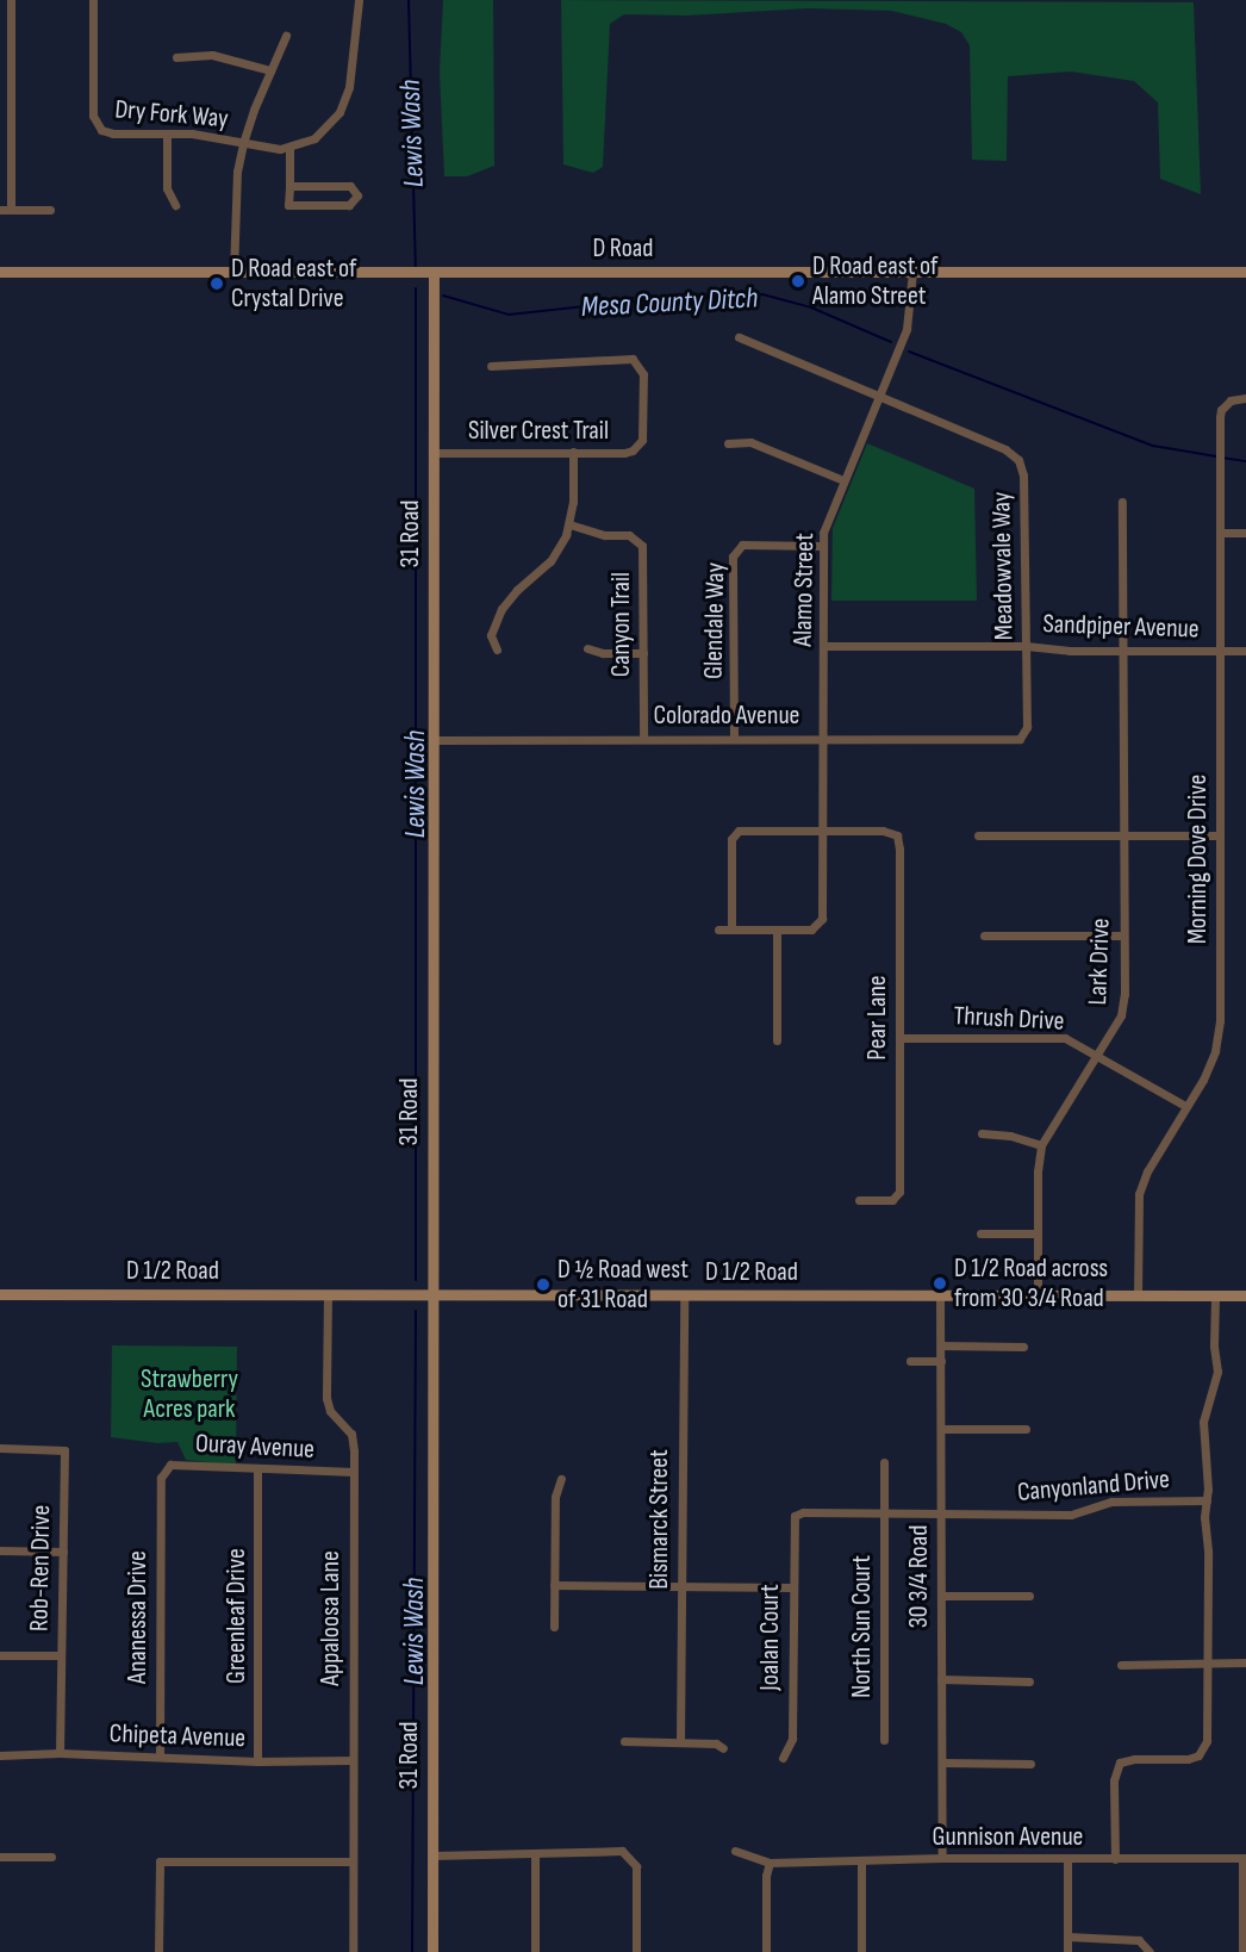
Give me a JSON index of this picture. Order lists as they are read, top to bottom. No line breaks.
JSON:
{"streets":{"street":["Dry Fork Way","D Road","Silver Crest Trail","31 Road","Meadowvale Way","Alamo Street","Glendale Way","Canyon Trail","Sandpiper Avenue","Colorado Avenue","Morning Dove Drive","Lark Drive","Pear Lane","Thrush Drive","D 1/2 Road","Ouray Avenue","Canyonland Drive","Bismarck Street","Rob-Ren Drive","30 3/4 Road","Greenleaf Drive","Ananessa Drive","Appaloosa Lane","North Sun Court","Joalan Court","Chipeta Avenue","Gunnison Avenue"]},"crossings":[["D Road","31 Road"],["D Road","Alamo Street"],["Silver Crest Trail","31 Road"],["31 Road","Colorado Avenue"],["31 Road","D 1/2 Road"],["Meadowvale Way","Alamo Street"],["Meadowvale Way","Sandpiper Avenue"],["Meadowvale Way","Colorado Avenue"],["Alamo Street","Glendale Way"],["Alamo Street","Sandpiper Avenue"],["Alamo Street","Colorado Avenue"],["Alamo Street","Pear Lane"],["Glendale Way","Colorado Avenue"],["Canyon Trail","Colorado Avenue"],["Sandpiper Avenue","Morning Dove Drive"],["Sandpiper Avenue","Lark Drive"],["Morning Dove Drive","Thrush Drive"],["Morning Dove Drive","D 1/2 Road"],["Lark Drive","Thrush Drive"],["Lark Drive","D 1/2 Road"],["Pear Lane","Thrush Drive"],["D 1/2 Road","Bismarck Street"],["D 1/2 Road","30 3/4 Road"],["D 1/2 Road","Appaloosa Lane"],["Ouray Avenue","Greenleaf Drive"],["Ouray Avenue","Ananessa Drive"],["Ouray Avenue","Appaloosa Lane"],["Canyonland Drive","30 3/4 Road"],["Canyonland Drive","North Sun Court"],["Canyonland Drive","Joalan Court"],["Rob-Ren Drive","Chipeta Avenue"],["30 3/4 Road","Gunnison Avenue"],["Greenleaf Drive","Chipeta Avenue"],["Ananessa Drive","Chipeta Avenue"],["Appaloosa Lane","Chipeta Avenue"]],"water":["Lewis Wash","Mesa County Ditch"],"parks":["Strawberry Acres park"],"places":["D Road east of Alamo Street","D Road east of Crystal Drive","D 1/2 Road across from 30 3/4 Road","D ½ Road west of 31 Road"]}
